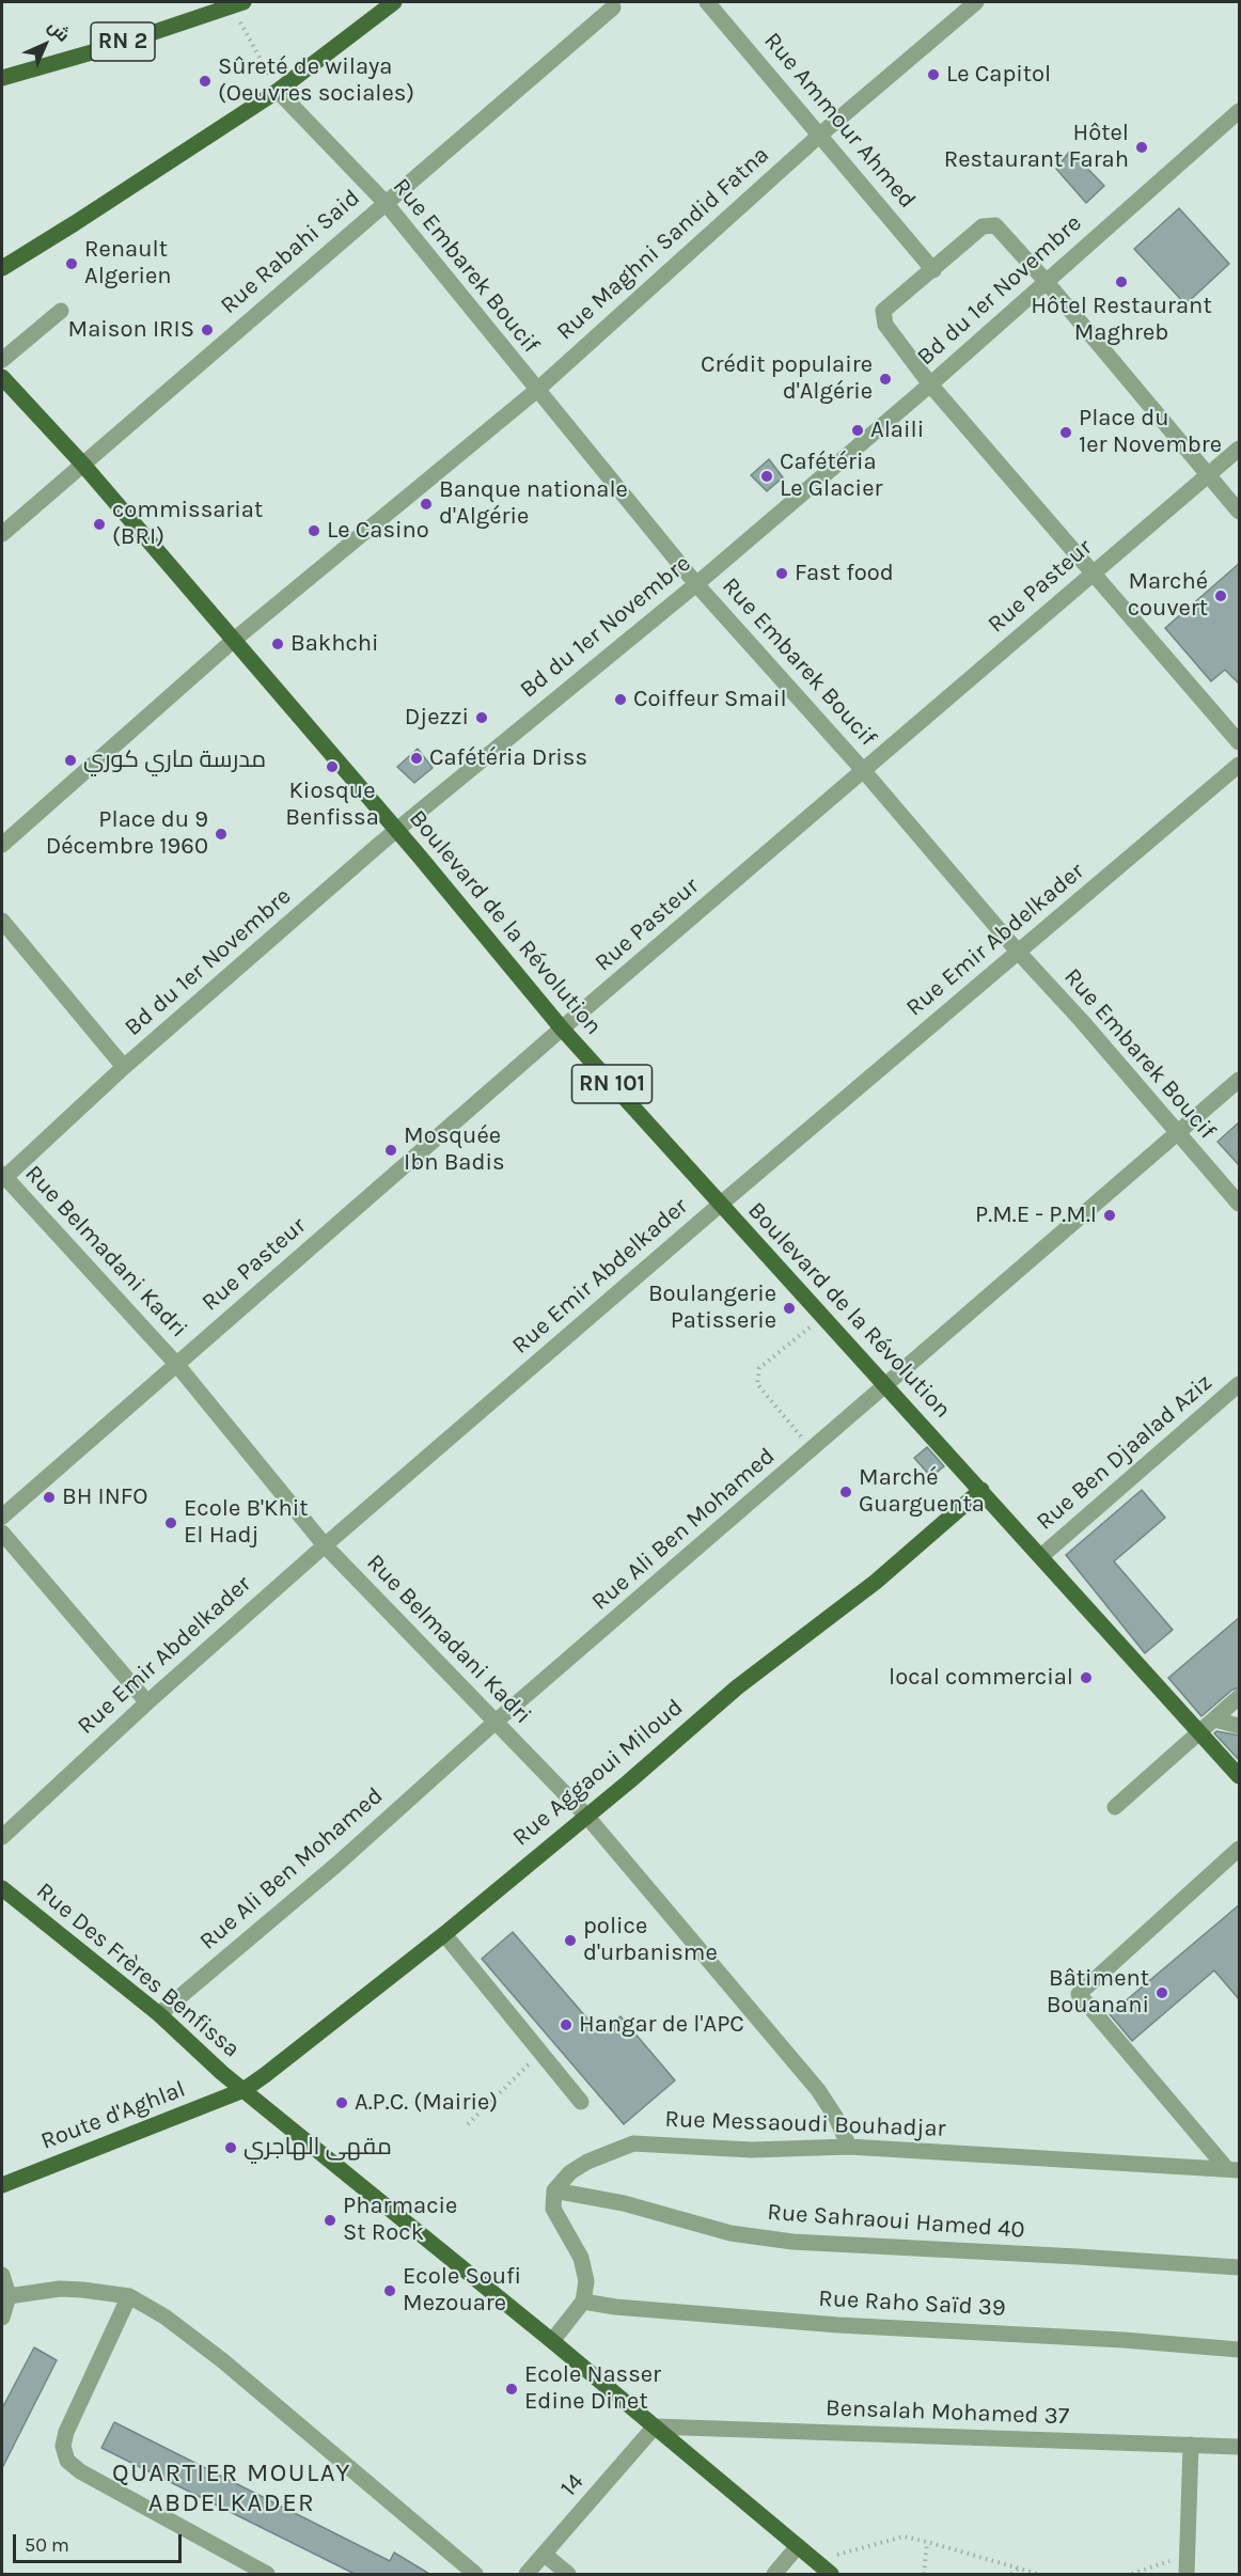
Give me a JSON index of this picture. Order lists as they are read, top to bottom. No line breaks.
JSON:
{"streets":{"main road":["RN 2","Boulevard de la Révolution","RN 101","Rue Aggaoui Miloud","Rue Des Frères Benfissa","Route d'Aghlal"],"street":["Rue Ammour Ahmed","Rue Maghni Sandid Fatna","Rue Rabahi Said","Rue Embarek Boucif","Bd du 1er Novembre","Rue Pasteur","Rue Emir Abdelkader","Rue Belmadani Kadri","Rue Ben Djaalad Aziz","Rue Ali Ben Mohamed","Rue Messaoudi Bouhadjar","Rue Sahraoui Hamed 40","Rue Raho Saïd 39","Bensalah Mohamed 37","14"]},"crossings":[["Rue Ammour Ahmed","Rue Maghni Sandid Fatna"],["Rue Maghni Sandid Fatna","Rue Embarek Boucif"],["Rue Maghni Sandid Fatna","Boulevard de la Révolution"],["Rue Rabahi Said","Rue Embarek Boucif"],["Rue Rabahi Said","Boulevard de la Révolution"],["Rue Embarek Boucif","Bd du 1er Novembre"],["Rue Embarek Boucif","Rue Pasteur"],["Rue Embarek Boucif","Rue Emir Abdelkader"],["Rue Embarek Boucif","Rue Ali Ben Mohamed"],["Bd du 1er Novembre","Boulevard de la Révolution"],["Bd du 1er Novembre","Rue Belmadani Kadri"],["Rue Pasteur","Boulevard de la Révolution"],["Rue Pasteur","Rue Belmadani Kadri"],["Boulevard de la Révolution","Rue Emir Abdelkader"],["Boulevard de la Révolution","Rue Ben Djaalad Aziz"],["Boulevard de la Révolution","Rue Ali Ben Mohamed"],["Boulevard de la Révolution","Rue Aggaoui Miloud"],["Rue Emir Abdelkader","Rue Belmadani Kadri"],["Rue Belmadani Kadri","Rue Ali Ben Mohamed"],["Rue Belmadani Kadri","Rue Aggaoui Miloud"],["Rue Belmadani Kadri","Rue Messaoudi Bouhadjar"],["Rue Ali Ben Mohamed","Rue Des Frères Benfissa"],["Rue Aggaoui Miloud","Rue Des Frères Benfissa"],["Rue Aggaoui Miloud","Route d'Aghlal"],["Rue Des Frères Benfissa","Route d'Aghlal"],["Rue Des Frères Benfissa","Bensalah Mohamed 37"],["Rue Des Frères Benfissa","14"],["Rue Messaoudi Bouhadjar","Rue Sahraoui Hamed 40"],["Bensalah Mohamed 37","14"]],"districts":["QUARTIER MOULAY ABDELKADER"],"places":["Le Capitol","Sûreté de wilaya (Oeuvres sociales)","Hôtel Restaurant Farah","Renault Algerien","Hôtel Restaurant Maghreb","Maison IRIS","Crédit populaire d'Algérie","Alaili","Place du 1er Novembre","Cafétéria Le Glacier","Banque nationale d'Algérie","commissariat (BRI)","Le Casino","Fast food","Marché couvert","Bakhchi","Coiffeur Smail","Djezzi","Cafétéria Driss","مدرسة ماري كوري","Kiosque Benfissa","Place du 9 Décembre 1960","Mosquée Ibn Badis","P.M.E - P.M.I","Boulangerie Patisserie","Marché Guarguenta","BH INFO","Ecole B'Khit El Hadj","local commercial","police d'urbanisme","Bâtiment Bouanani","Hangar de l'APC","A.P.C. (Mairie)","مقهى الهاجري","Pharmacie St Rock","Ecole Soufi Mezouare","Ecole Nasser Edine Dinet"],"scale_bar":"50 m","north":"top right"}
